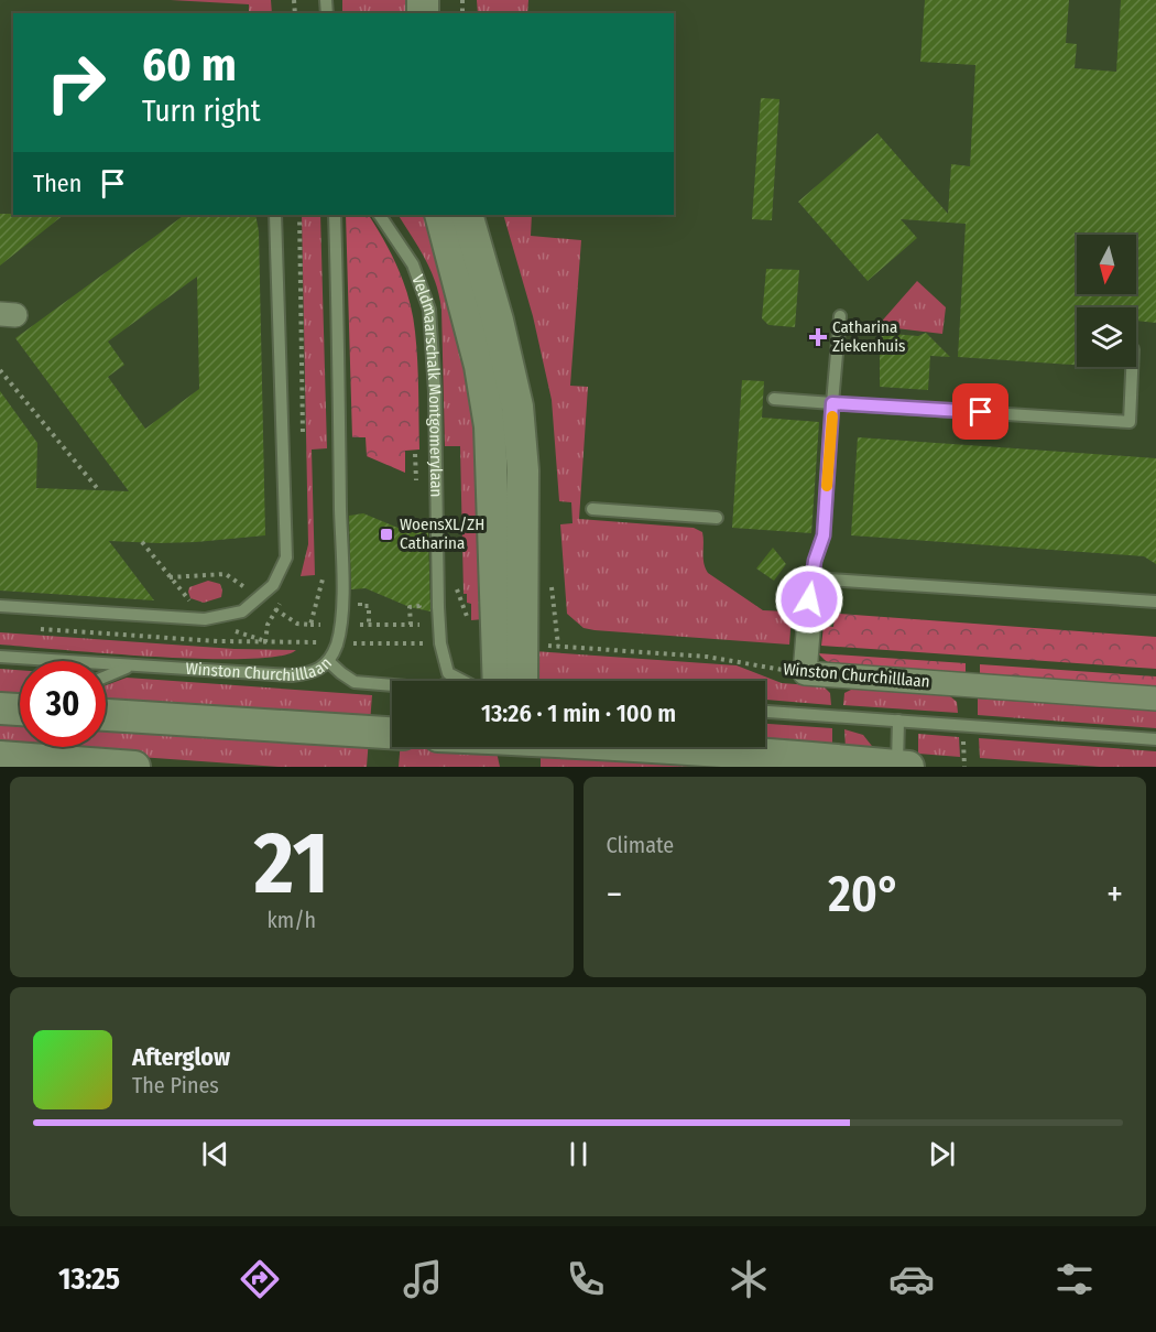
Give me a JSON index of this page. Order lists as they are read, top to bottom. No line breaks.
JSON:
{"streets":{"street":["Winston Churchilllaan"],"lane":["Veldmaarschalk Montgomerylaan"]},"places":{"health":["Catharina Ziekenhuis"],"transit":["WoensXL/ZH Catharina"]},"north":"bottom","page":{"turn":["60 m","Turn right"],"then":"Then","limit":"30","trip":"13:26 · 1 min · 100 m","tile":[["21","km/h"],"Climate"],"heat":["−","20°","+"],"song":["Afterglow","The Pines"],"tabs":"13:25"}}
